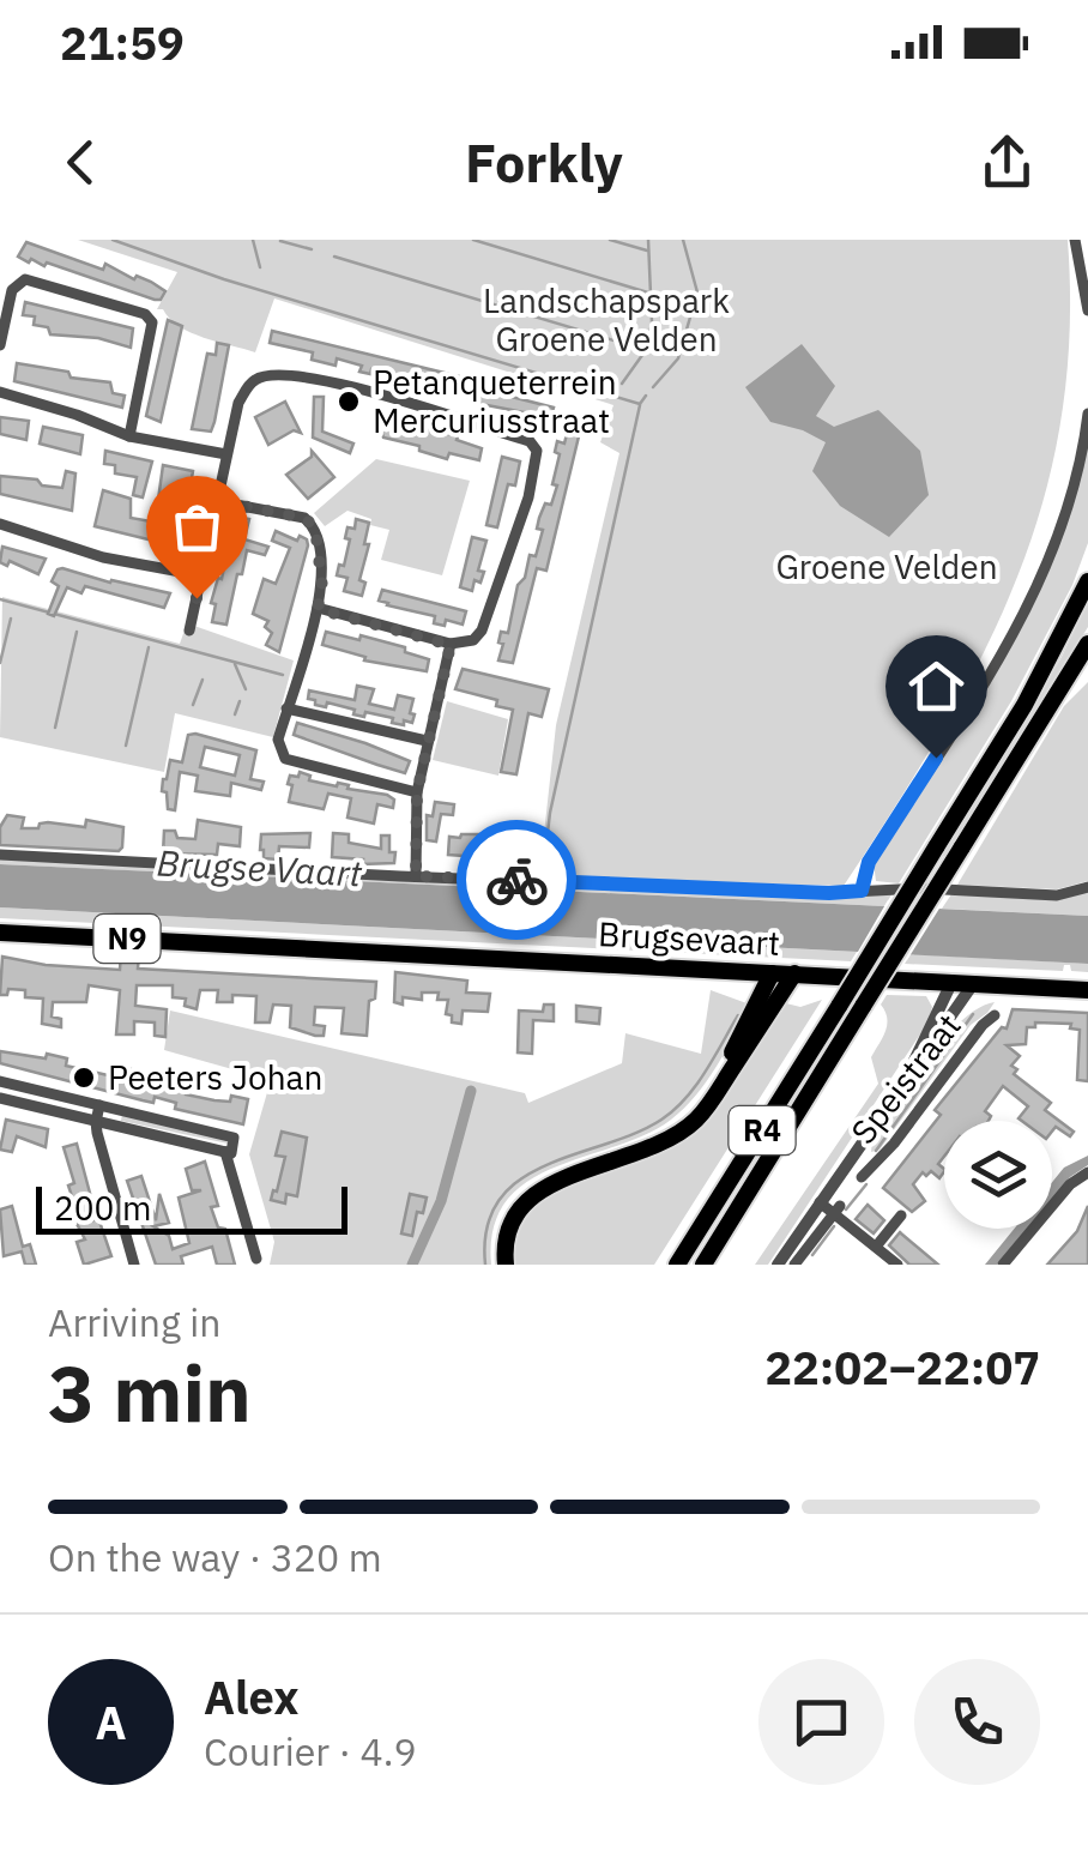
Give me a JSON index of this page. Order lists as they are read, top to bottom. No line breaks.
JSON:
{"streets":{"main road":["N9","Brugsevaart","R4"],"street":["Speistraat"]},"crossings":[["Brugsevaart","Speistraat"]],"water":["Brugse Vaart"],"parks":["Landschapspark Groene Velden","Groene Velden"],"places":["Petanqueterrein Mercuriusstraat","Peeters Johan"],"scale_bar":"200 m","page":{"status":"21:59","header":"Forkly","scale":"200 m","heading":["3 min","Arriving in","22:02–22:07"],"panel":["Alex","Courier · 4.9"],"bar":"On the way · 320 m","round":"A"}}
